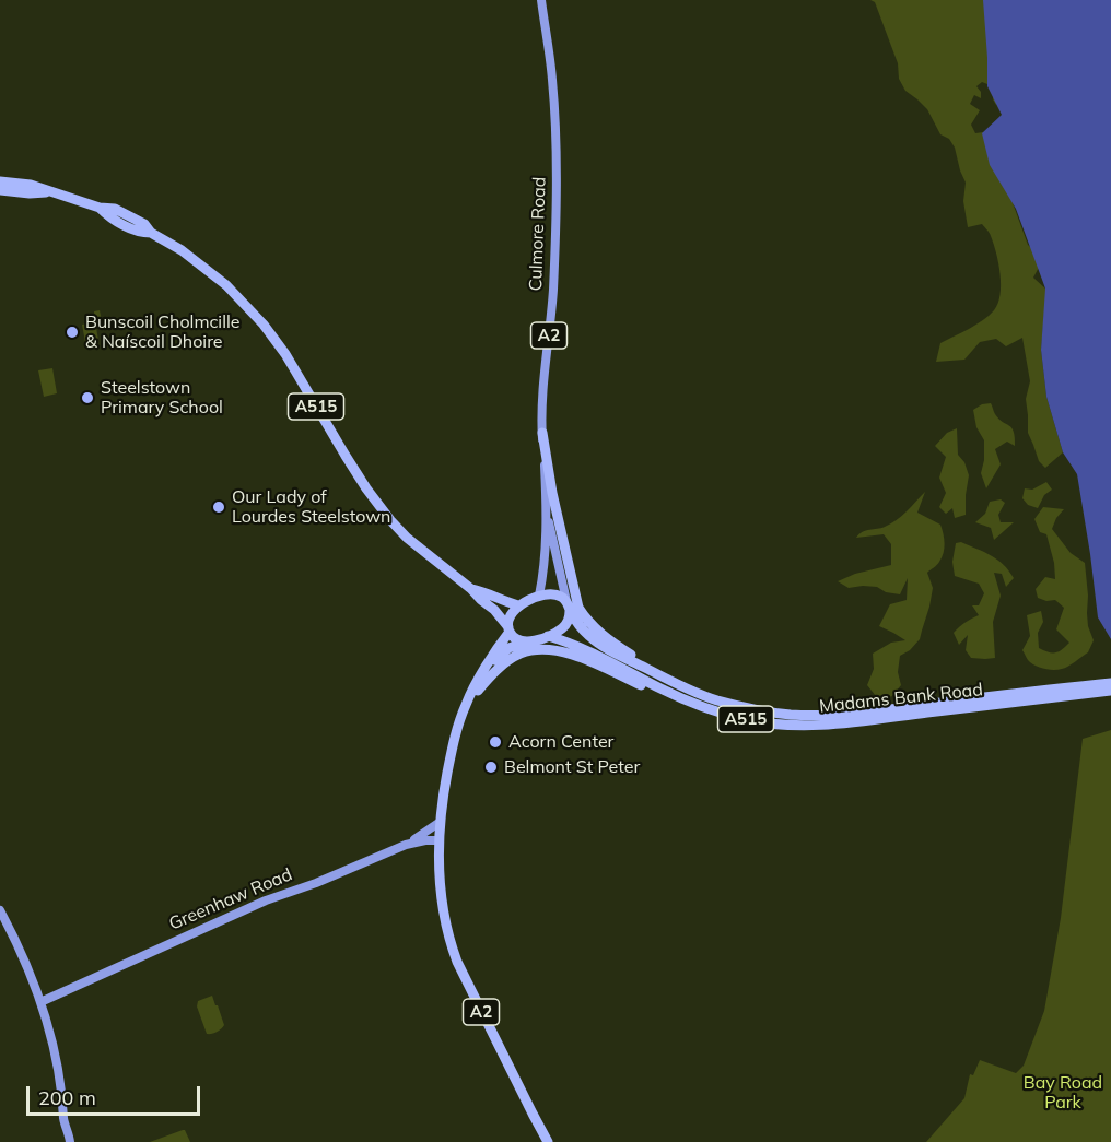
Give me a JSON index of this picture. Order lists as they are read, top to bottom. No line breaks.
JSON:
{"streets":{"highway":["A2","A515","Madams Bank Road"],"main road":["Culmore Road","Greenhaw Road"]},"crossings":[["Culmore Road","A2"],["Culmore Road","A515"],["Culmore Road","Madams Bank Road"],["A2","A515"],["A2","Madams Bank Road"],["A2","Greenhaw Road"],["A515","Madams Bank Road"]],"parks":["Bay Road Park"],"places":["Bunscoil Cholmcille & Naíscoil Dhoire","Steelstown Primary School","Our Lady of Lourdes Steelstown","Acorn Center","Belmont St Peter"],"scale_bar":"200 m"}
